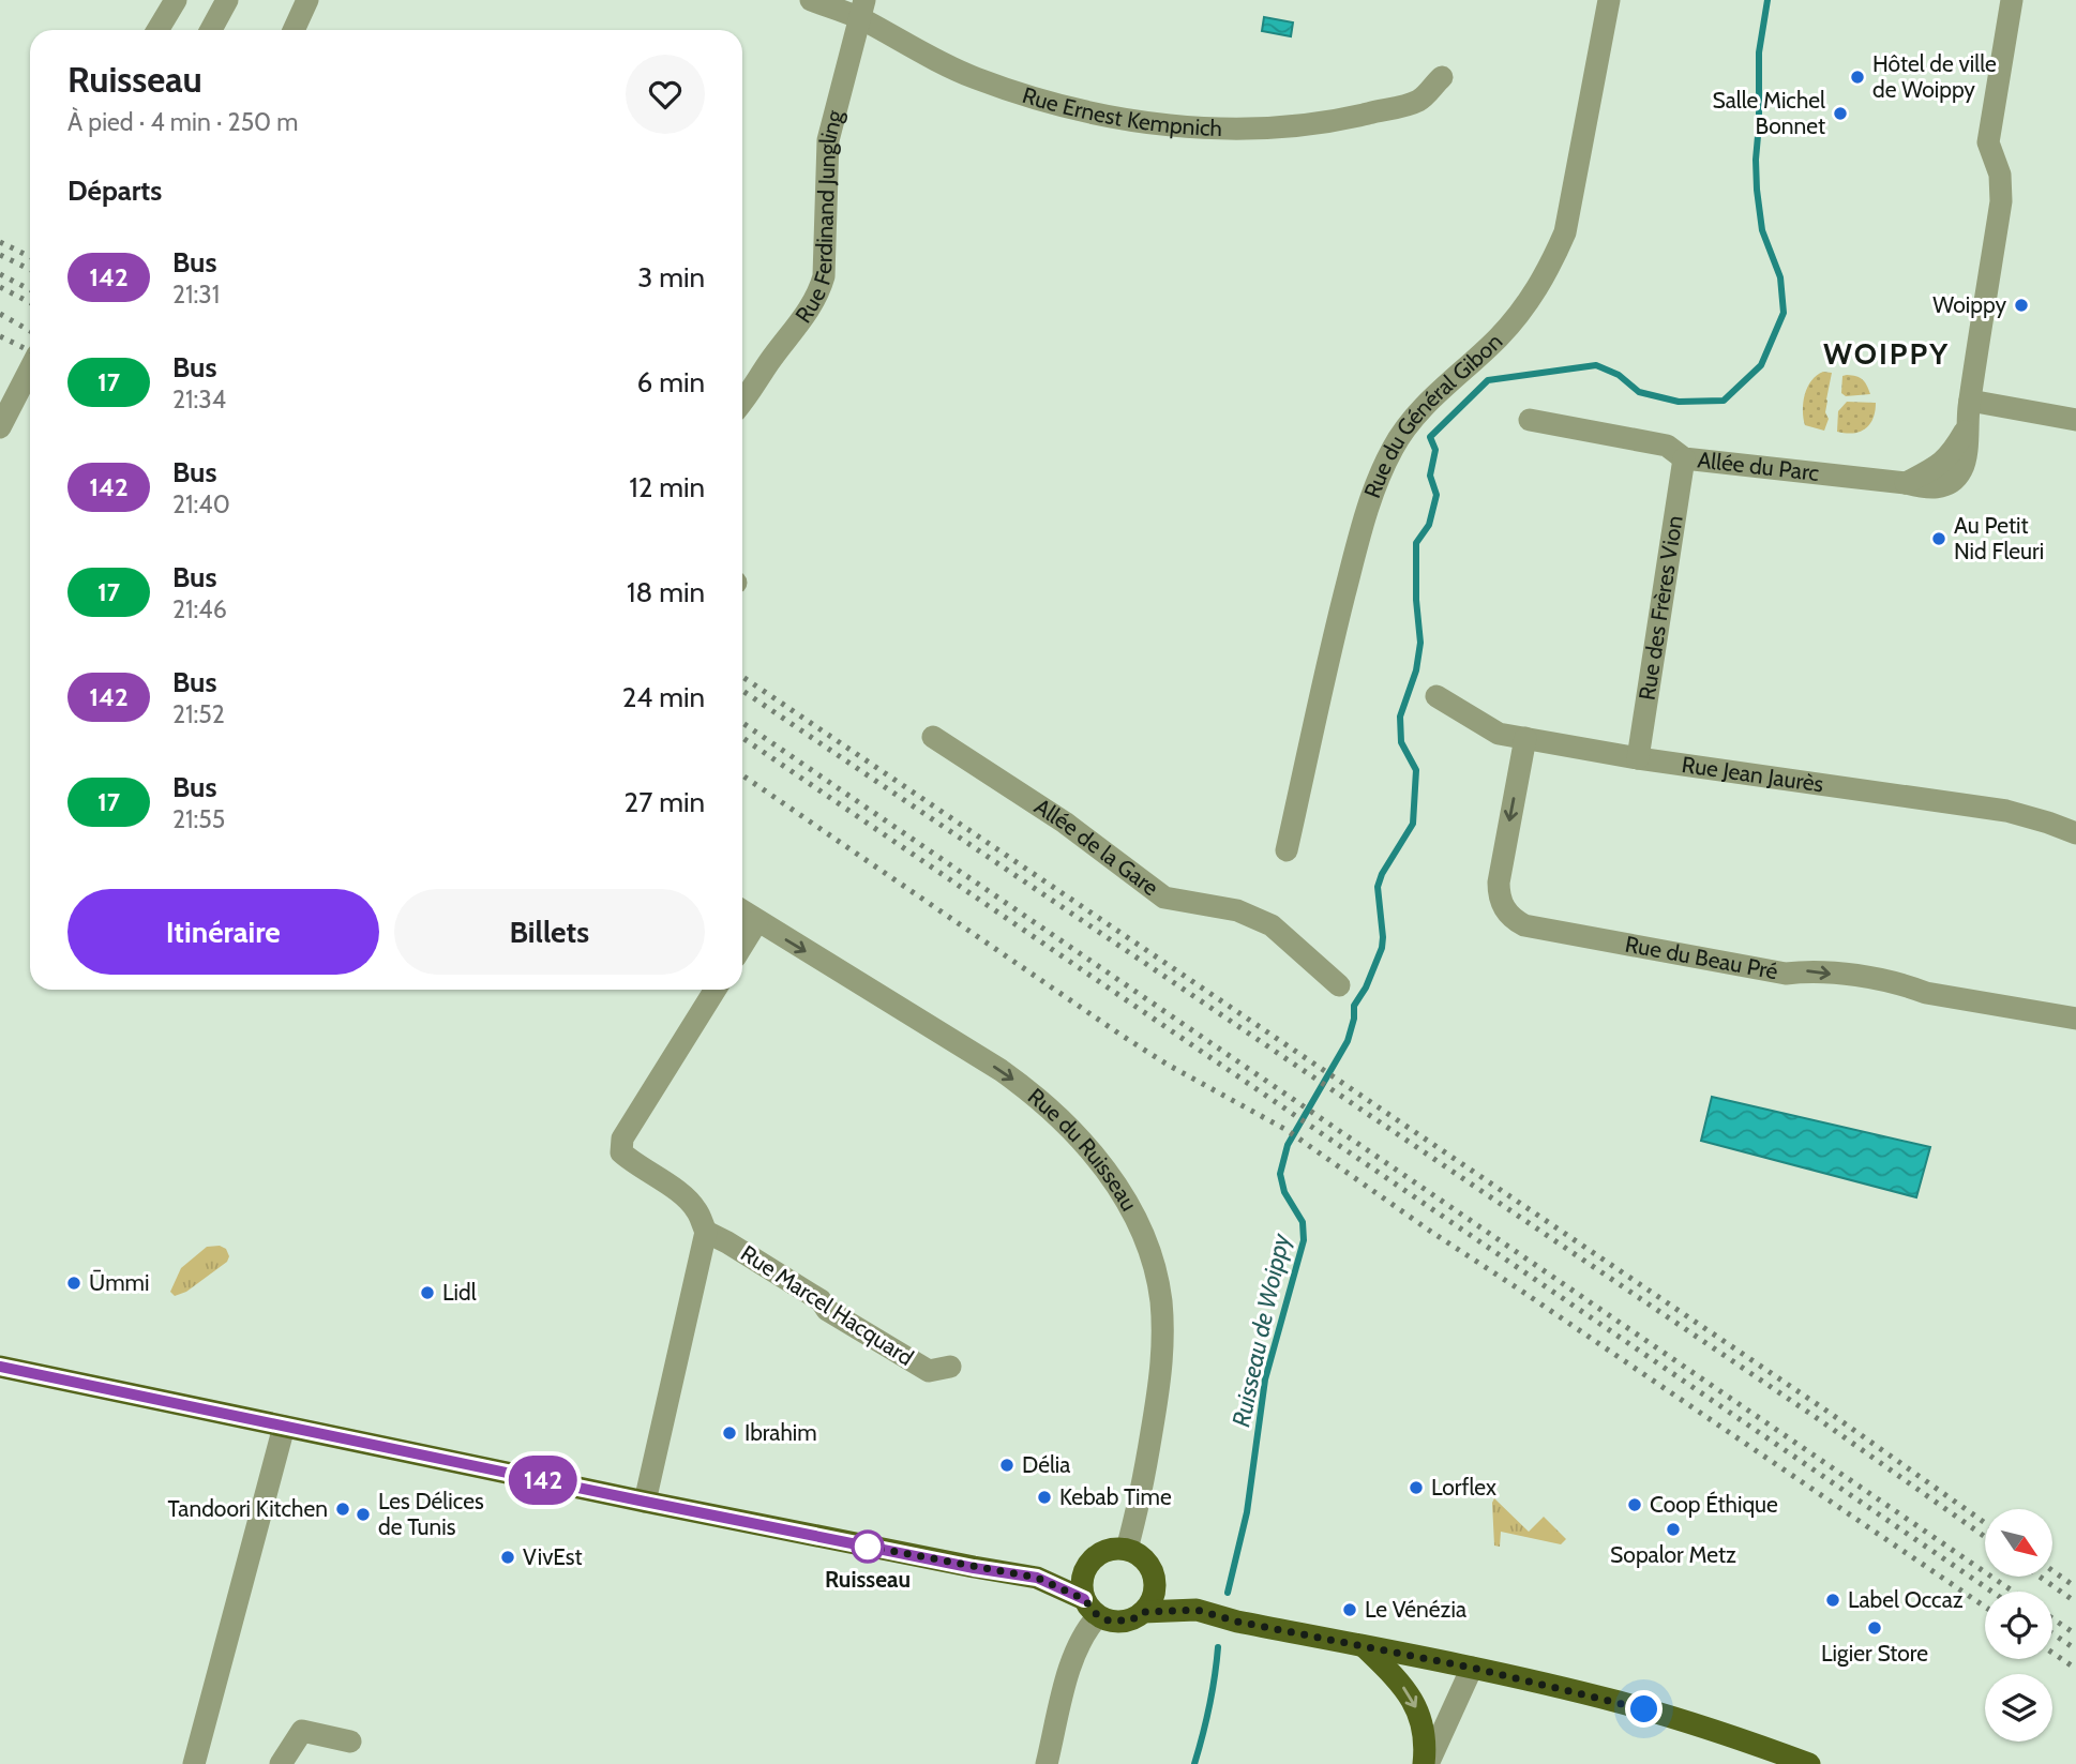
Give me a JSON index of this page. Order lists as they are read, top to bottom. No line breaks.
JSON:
{"streets":{"street":["Rue Ernest Kempnich","Rue Ferdinand Jungling","Rue du Général Gibon","Allée du Parc","Rue des Frères Vion","Rue Jean Jaurès","Allée de la Gare","Rue du Beau Pré","Rue du Ruisseau","Rue Marcel Hacquard"]},"crossings":[["Rue Ernest Kempnich","Rue Ferdinand Jungling"],["Allée du Parc","Rue des Frères Vion"],["Rue des Frères Vion","Rue Jean Jaurès"],["Rue Jean Jaurès","Rue du Beau Pré"]],"one_way":["Rue du Beau Pré","Rue du Ruisseau"],"districts":["WOIPPY"],"water":["Ruisseau de Woippy"],"places":["Hôtel de ville de Woippy","Salle Michel Bonnet","Woippy","Au Petit Nid Fleuri","Ūmmi","Lidl","Ibrahim","Délia","Lorflex","Kebab Time","Coop Éthique","Tandoori Kitchen","Les Délices de Tunis","Sopalor Metz","Ruisseau","VivEst","Label Occaz","Le Vénézia","Ligier Store"],"lines":["bus line 142"],"north":"bottom right","page":{"on_map":"142","heading":[["Ruisseau","À pied · 4 min · 250 m"],"Départs"],"list":[{"mark":"142","name":"Bus","note":"21:31","value":"3 min"},{"mark":"17","name":"Bus","note":"21:34","value":"6 min"},{"mark":"142","name":"Bus","note":"21:40","value":"12 min"},{"mark":"17","name":"Bus","note":"21:46","value":"18 min"},{"mark":"142","name":"Bus","note":"21:52","value":"24 min"},{"mark":"17","name":"Bus","note":"21:55","value":"27 min"}],"buttons":["Itinéraire","Billets"]}}
